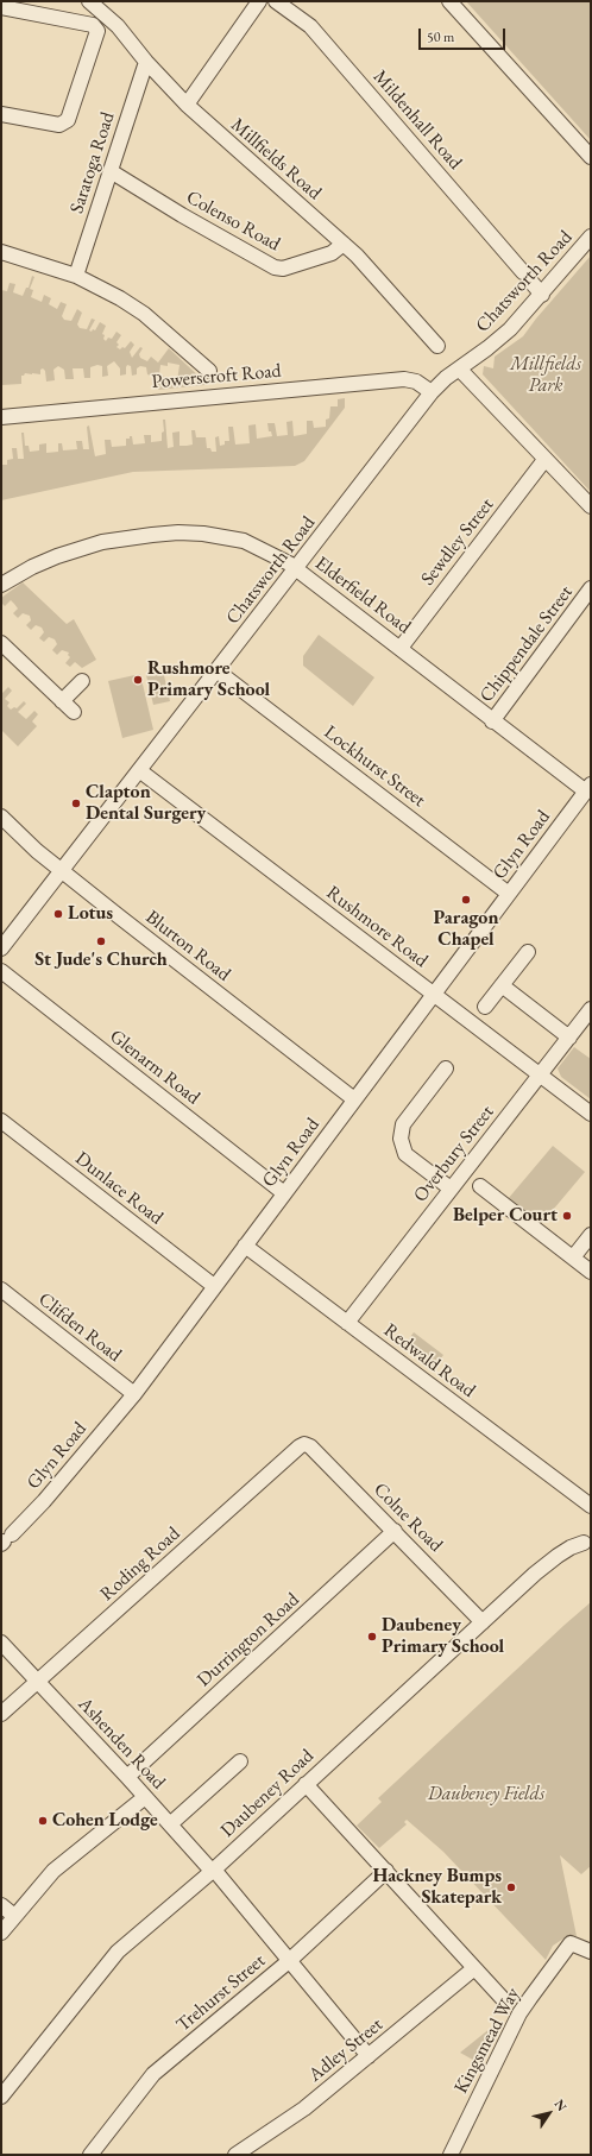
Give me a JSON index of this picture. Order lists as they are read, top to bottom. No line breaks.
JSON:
{"streets":{"street":["Mildenhall Road","Millfields Road","Saratoga Road","Colenso Road","Chatsworth Road","Powerscroft Road","Sewdley Street","Elderfield Road","Chippendale Street","Lockhurst Street","Glyn Road","Rushmore Road","Blurton Road","Glenarm Road","Overbury Street","Dunlace Road","Clifden Road","Redwald Road","Colne Road","Roding Road","Durrington Road","Ashenden Road","Daubeney Road","Trehurst Street","Kingsmead Way","Adley Street"]},"crossings":[["Mildenhall Road","Chatsworth Road"],["Millfields Road","Saratoga Road"],["Millfields Road","Colenso Road"],["Saratoga Road","Colenso Road"],["Chatsworth Road","Powerscroft Road"],["Chatsworth Road","Elderfield Road"],["Chatsworth Road","Lockhurst Street"],["Chatsworth Road","Rushmore Road"],["Chatsworth Road","Blurton Road"],["Sewdley Street","Elderfield Road"],["Elderfield Road","Chippendale Street"],["Elderfield Road","Glyn Road"],["Lockhurst Street","Glyn Road"],["Glyn Road","Rushmore Road"],["Glyn Road","Blurton Road"],["Glyn Road","Glenarm Road"],["Glyn Road","Dunlace Road"],["Glyn Road","Clifden Road"],["Glyn Road","Redwald Road"],["Rushmore Road","Overbury Street"],["Overbury Street","Redwald Road"],["Colne Road","Roding Road"],["Colne Road","Durrington Road"],["Colne Road","Daubeney Road"],["Roding Road","Ashenden Road"],["Durrington Road","Ashenden Road"],["Ashenden Road","Daubeney Road"],["Ashenden Road","Trehurst Street"],["Ashenden Road","Adley Street"]],"parks":["Millfields Park","Daubeney Fields"],"places":["Rushmore Primary School","Clapton Dental Surgery","Paragon Chapel","Lotus","St Jude's Church","Belper Court","Daubeney Primary School","Cohen Lodge","Hackney Bumps Skatepark"],"scale_bar":"50 m","north":"top right"}
